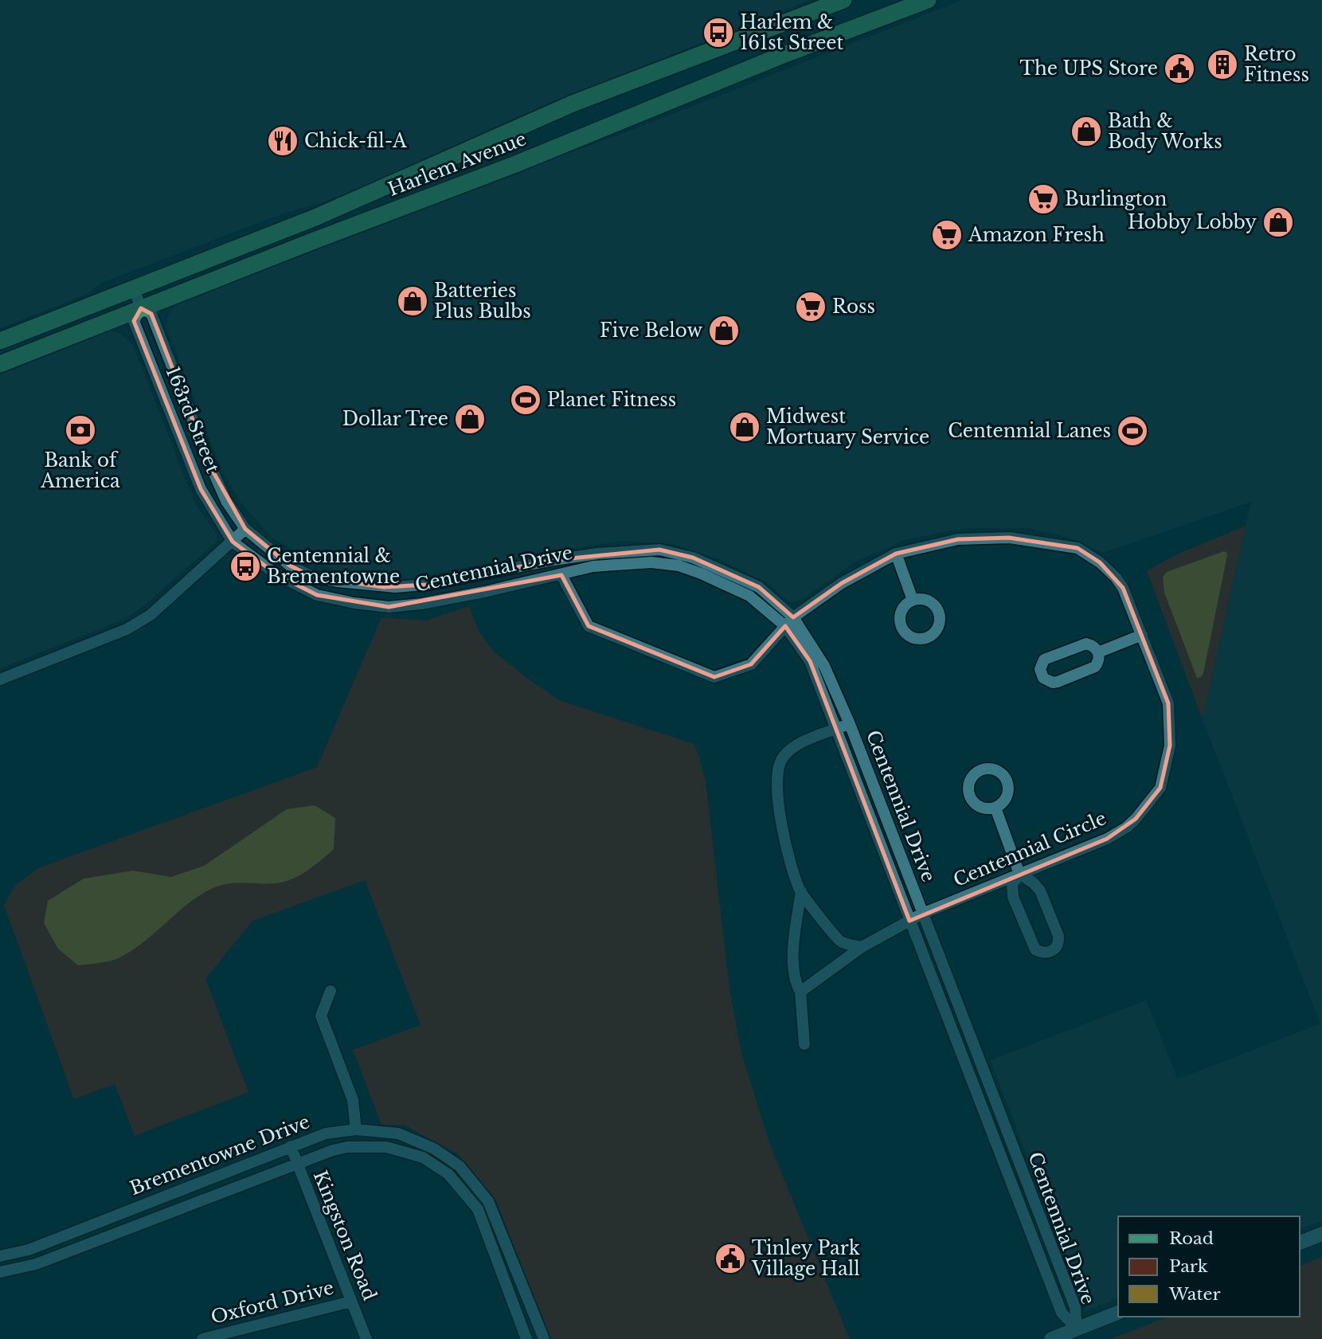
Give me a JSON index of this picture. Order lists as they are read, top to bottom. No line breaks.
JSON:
{"streets":{"main road":["Harlem Avenue"],"street":["163rd Street","Centennial Drive","Centennial Circle","Brementowne Drive","Kingston Road","Oxford Drive"]},"crossings":[["Harlem Avenue","163rd Street"],["163rd Street","Centennial Drive"],["Centennial Drive","Centennial Circle"],["Brementowne Drive","Kingston Road"],["Kingston Road","Oxford Drive"]],"places":{"bus stop":["Harlem & 161st Street","Centennial & Brementowne"],"building":["Retro Fitness"],"public building":["The UPS Store","Tinley Park Village Hall"],"shop":["Bath & Body Works","Hobby Lobby","Batteries Plus Bulbs","Five Below","Dollar Tree","Midwest Mortuary Service"],"restaurant":["Chick-fil-A"],"supermarket":["Burlington","Amazon Fresh","Ross"],"sports":["Planet Fitness","Centennial Lanes"],"bank":["Bank of America"]},"legend":["Road","Park","Water"]}
